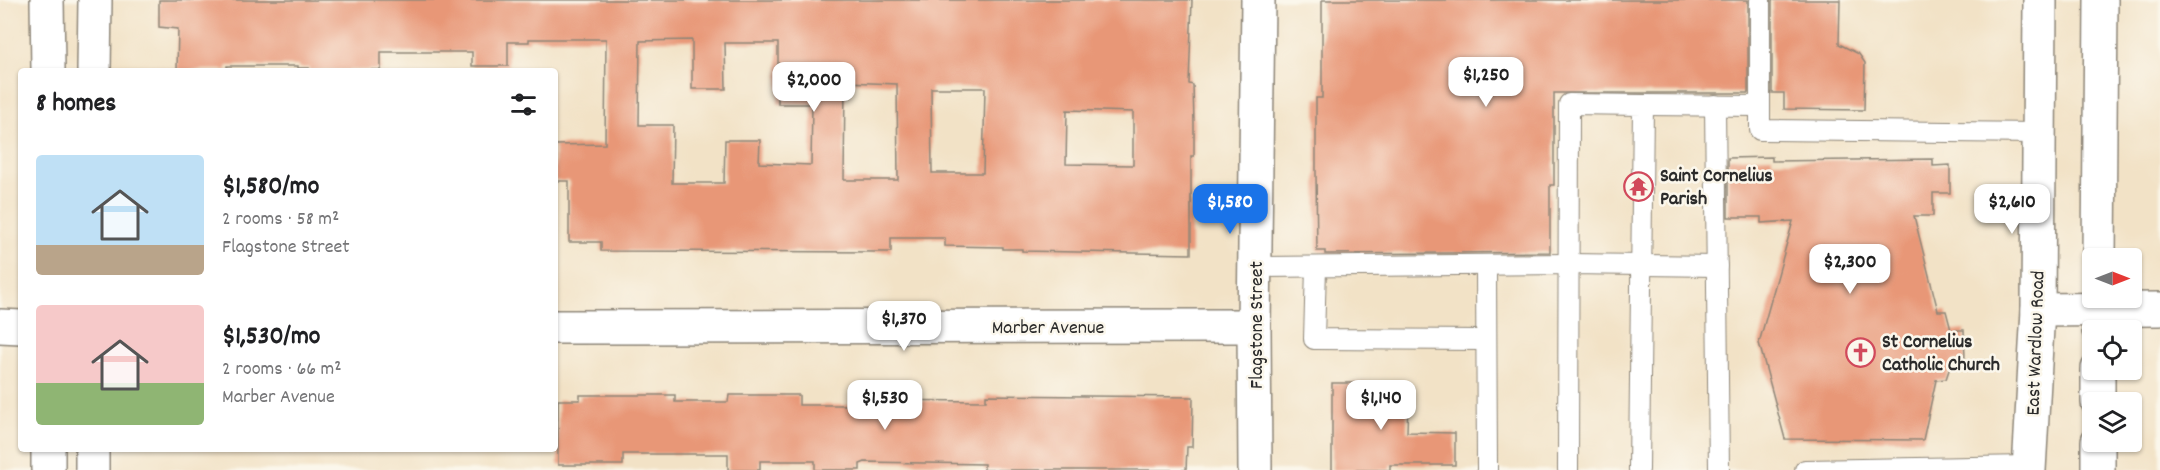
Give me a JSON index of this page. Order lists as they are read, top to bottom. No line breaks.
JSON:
{"streets":{"street":["Flagstone Street","Marber Avenue","East Wardlow Road"]},"crossings":[["Flagstone Street","Marber Avenue"]],"places":{"temple":["Saint Cornelius Parish"],"church":["St Cornelius Catholic Church"]},"north":"right","page":{"price":["$1,250","$2,000","$1,580","$2,610","$2,300","$1,370","$1,530","$1,140"],"heading":"8 homes","list":[{"name":"$1,580/mo","note":"2 rooms · 58 m² · Flagstone Street"},{"name":"$1,530/mo","note":"2 rooms · 66 m² · Marber Avenue"}]}}
